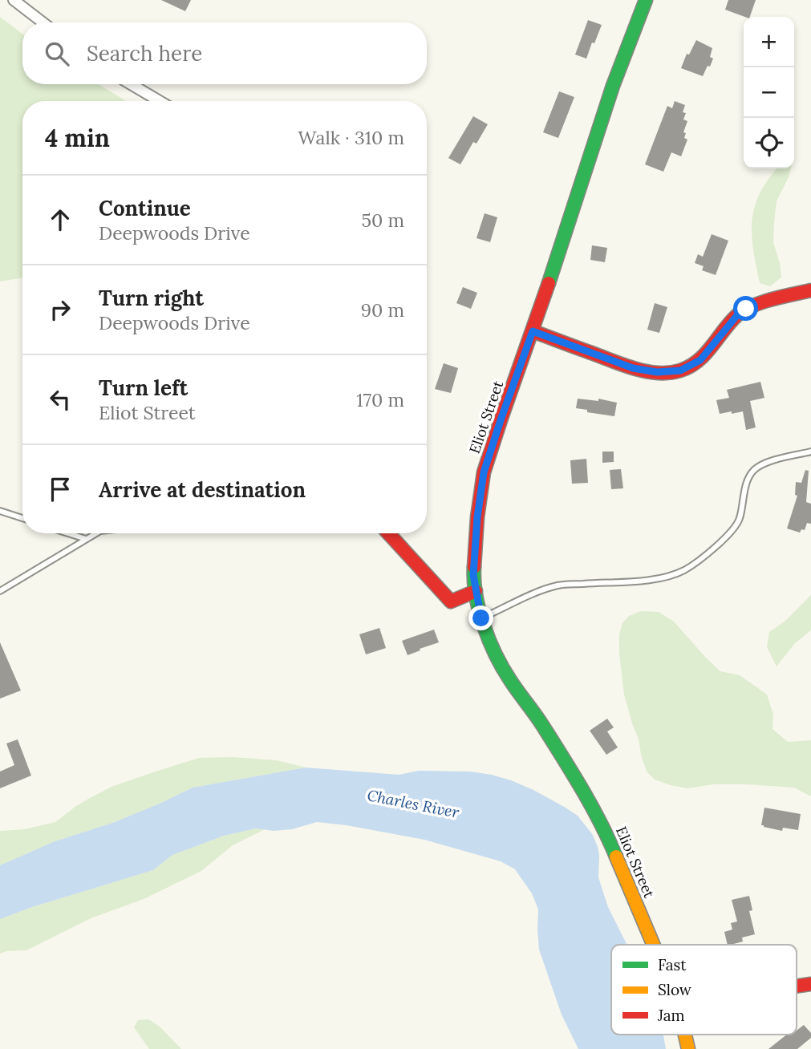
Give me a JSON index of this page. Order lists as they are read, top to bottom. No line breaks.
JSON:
{"streets":{"main road":["Eliot Street"]},"water":["Charles River"],"legend":["Fast","Slow","Jam"],"page":{"map_buttons":["+","−"],"search":"Search here","heading":["4 min","Walk · 310 m"],"list":[["Continue","Deepwoods Drive","50 m"],["Turn right","Deepwoods Drive","90 m"],["Turn left","Eliot Street","170 m"],"Arrive at destination"]}}
